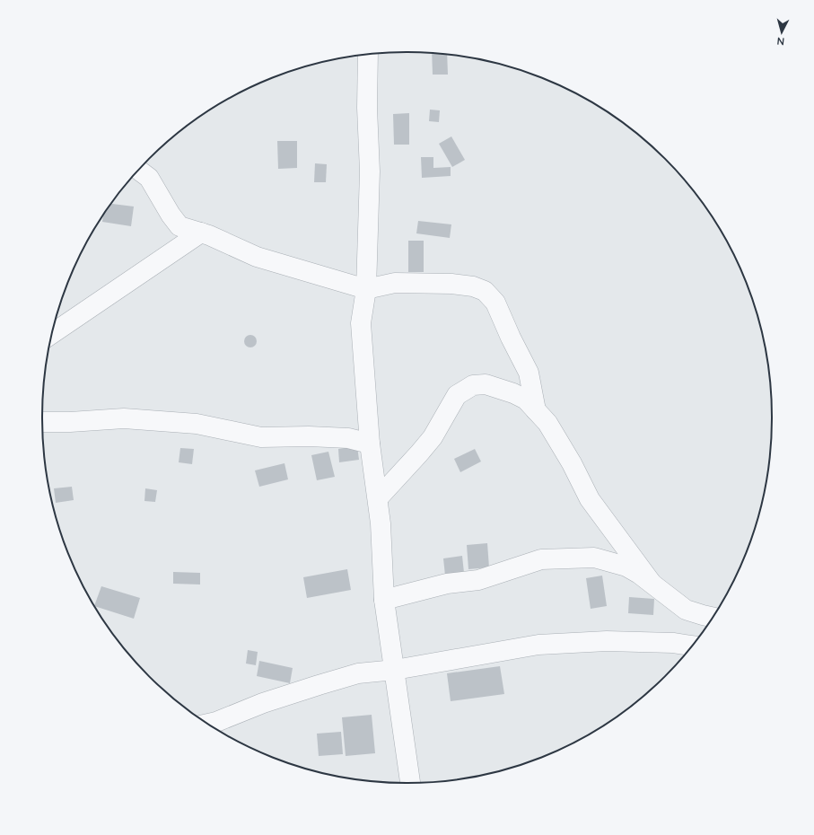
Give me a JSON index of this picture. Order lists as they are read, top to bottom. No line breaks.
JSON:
{"north":"bottom"}
